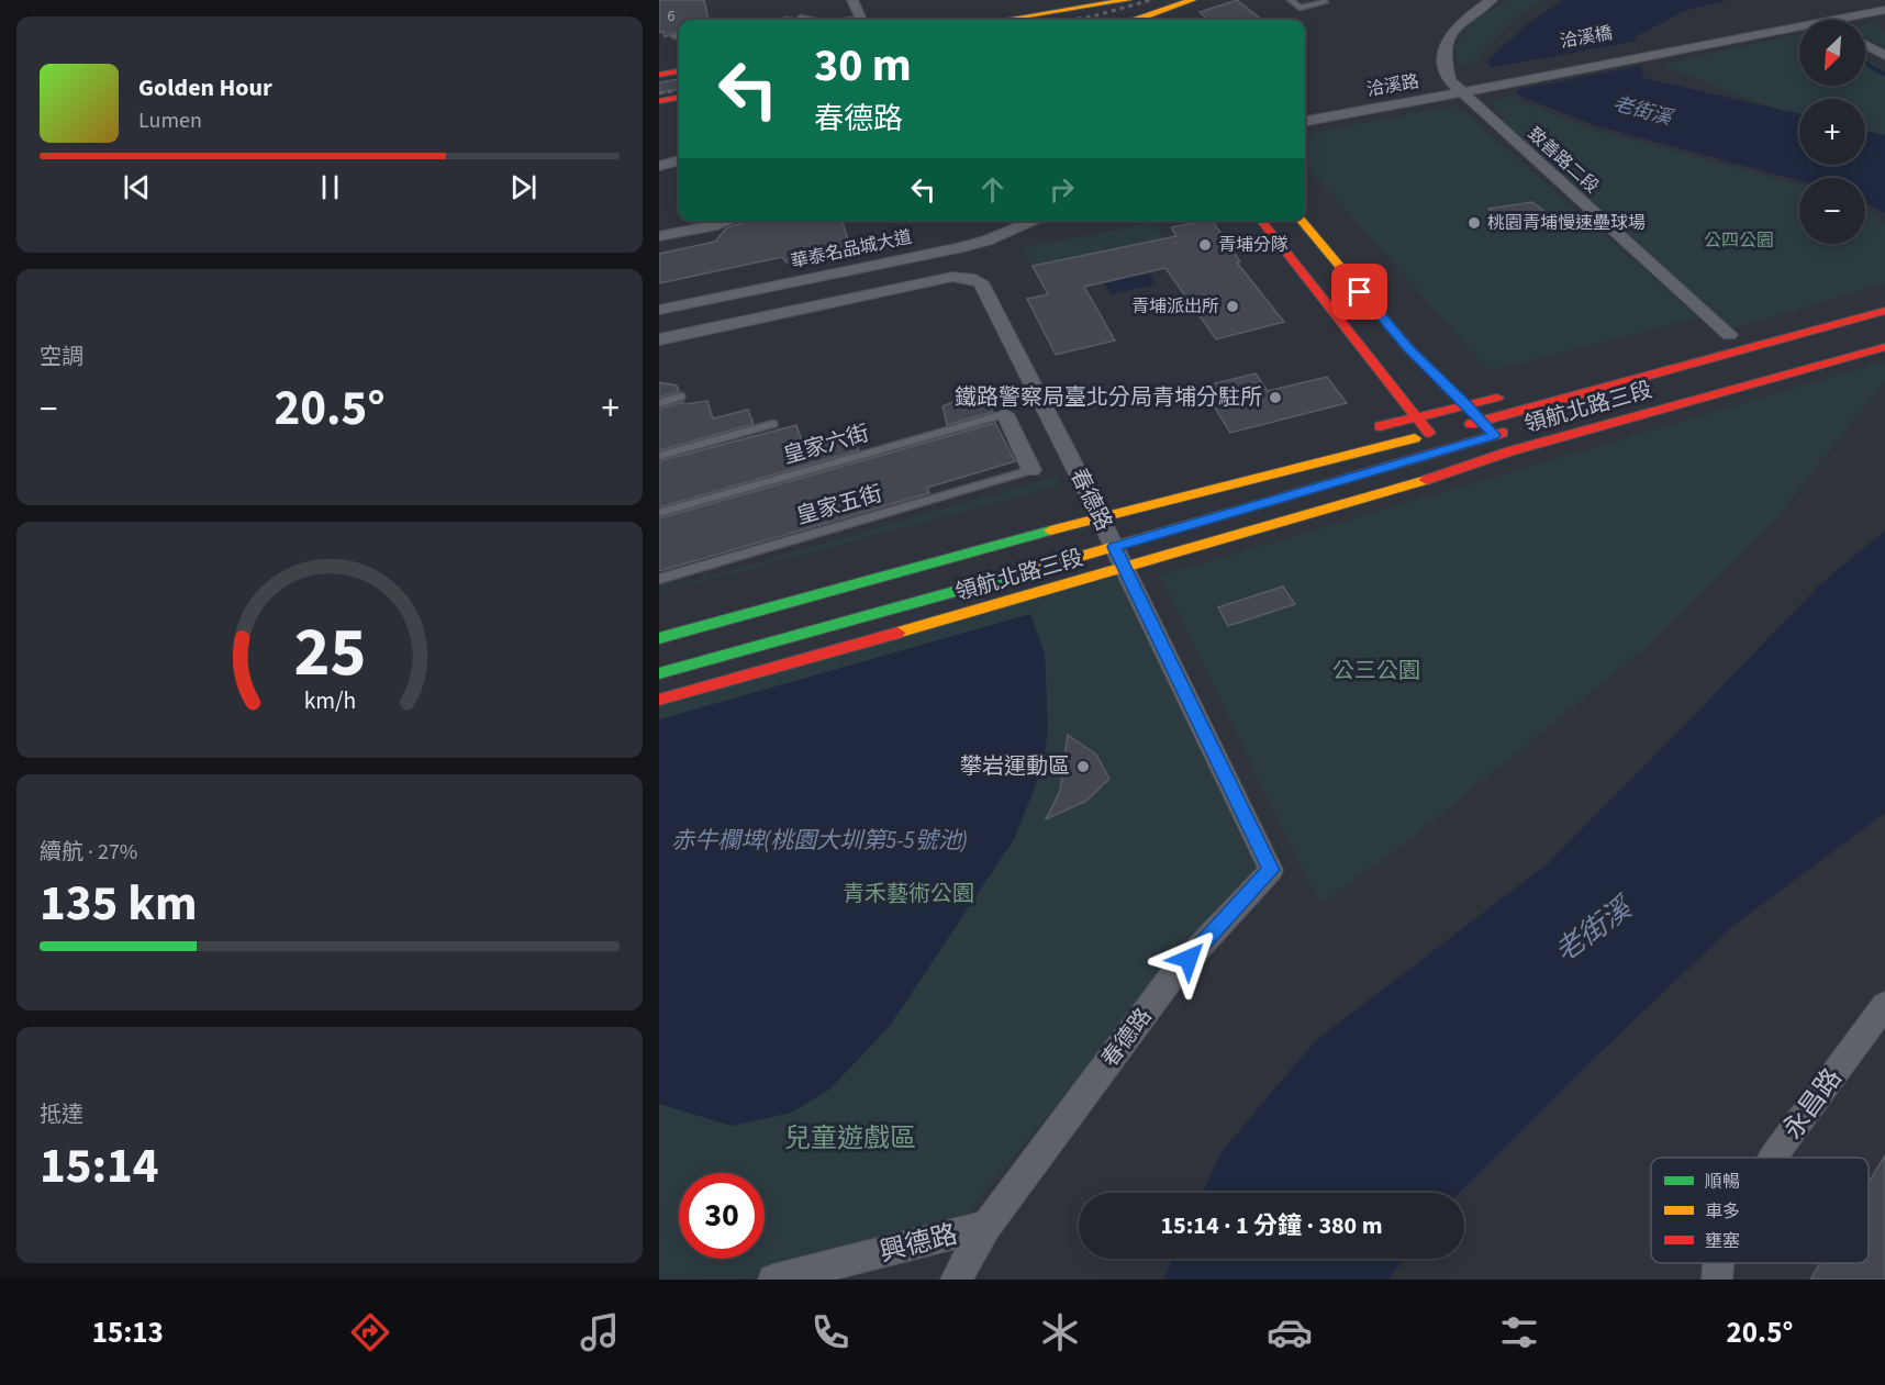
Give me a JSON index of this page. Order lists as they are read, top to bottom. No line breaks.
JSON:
{"streets":{"main road":["領航北路三段"],"street":["洽溪橋","洽溪路","致善路二段","華泰名品城大道","春德路","永昌路","興德路"],"lane":["皇家六街","皇家五街"]},"crossings":[["洽溪橋","洽溪路"],["洽溪路","致善路二段"],["領航北路三段","春德路"],["春德路","興德路"]],"water":["老街溪","赤牛欄埤(桃園大圳第5-5號池)"],"parks":["公四公園","公三公園","青禾藝術公園","兒童遊戲區"],"places":["桃園青埔慢速壘球場","青埔分隊","青埔派出所","鐵路警察局臺北分局青埔分駐所","攀岩運動區"],"house_numbers":["6"],"legend":["順暢","車多","壅塞"],"north":"bottom left","page":{"map_buttons":["+","−"],"turn":["30 m","春德路"],"song":["Golden Hour","Lumen"],"tile":["空調",["續航 · 27%","135 km"],["抵達","15:14"]],"heat":["−","20.5°","+"],"limit":"30","trip":"15:14 · 1 分鐘 · 380 m","tabs":["15:13","20.5°"],"gauge":["25","km/h"]}}
